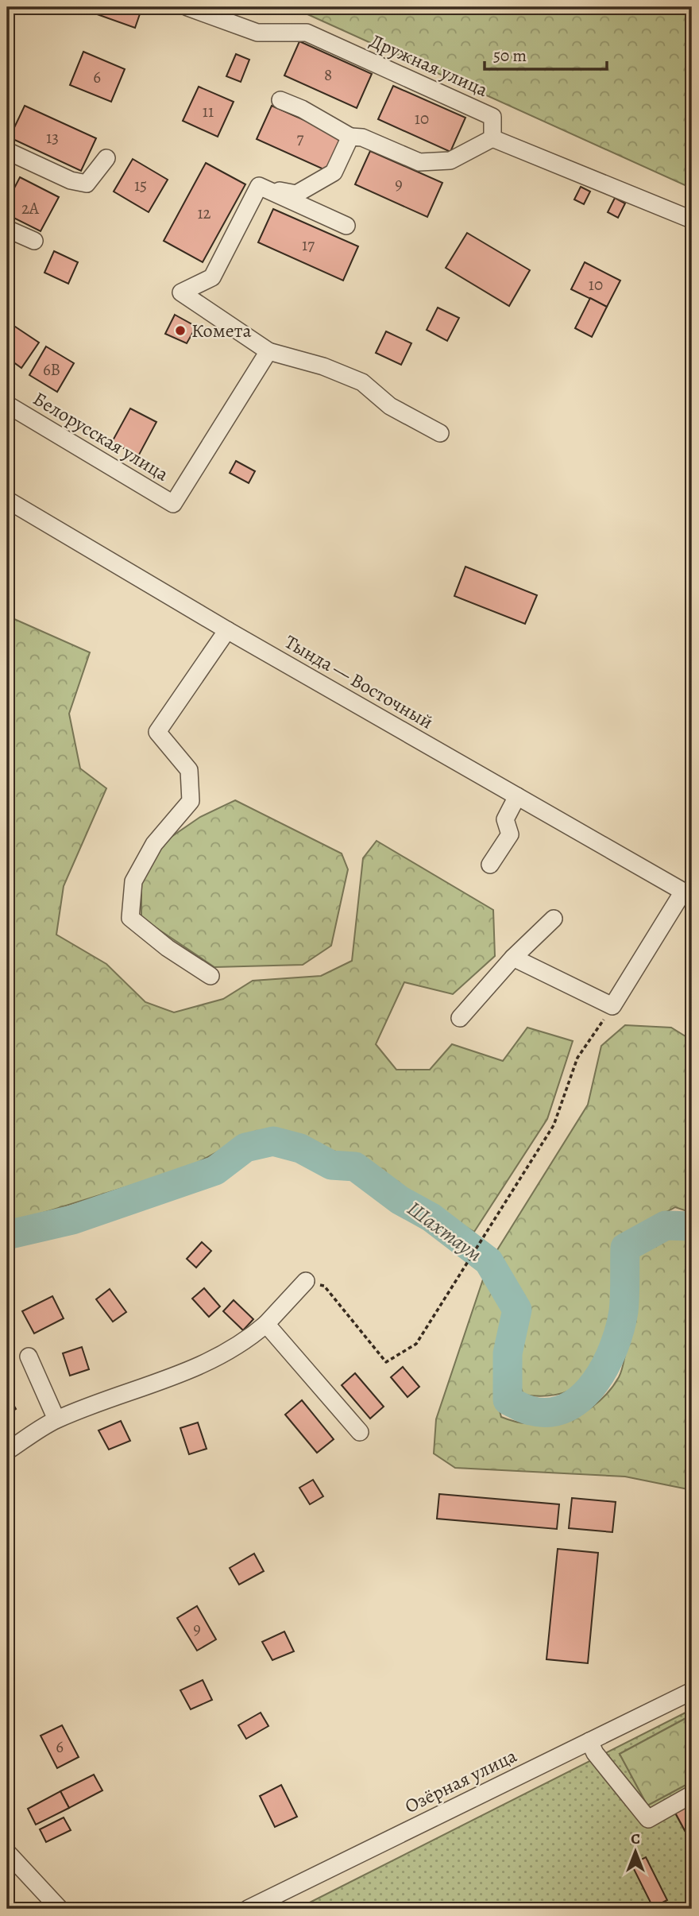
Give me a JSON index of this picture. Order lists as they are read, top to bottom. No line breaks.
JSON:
{"streets":{"street":["Дружная улица","Белорусская улица","Тында — Восточный","Озёрная улица"]},"water":["Шахтаум"],"places":["Комета"],"house_numbers":["8","6","11","10","13","7","9","15","2А","12","17","10","6В","9","6"],"scale_bar":"50 m","north":"top"}
